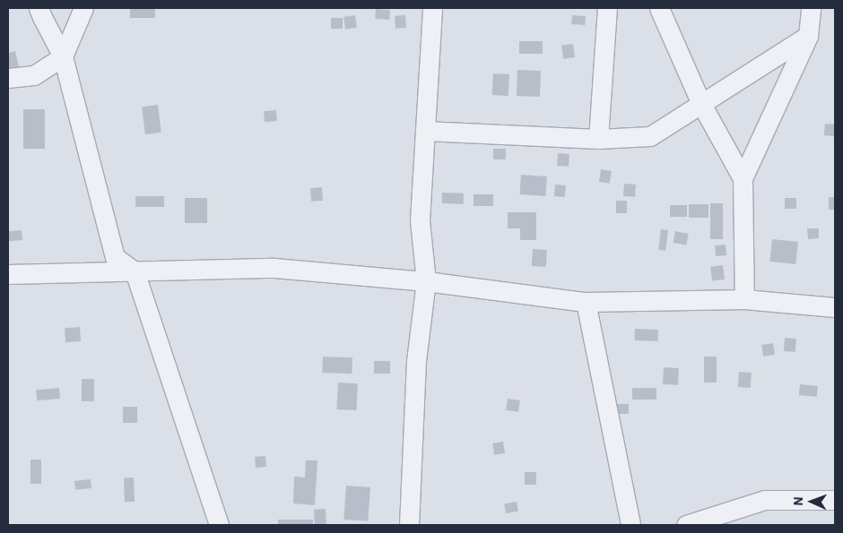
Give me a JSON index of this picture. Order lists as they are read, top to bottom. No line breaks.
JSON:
{"north":"left"}
